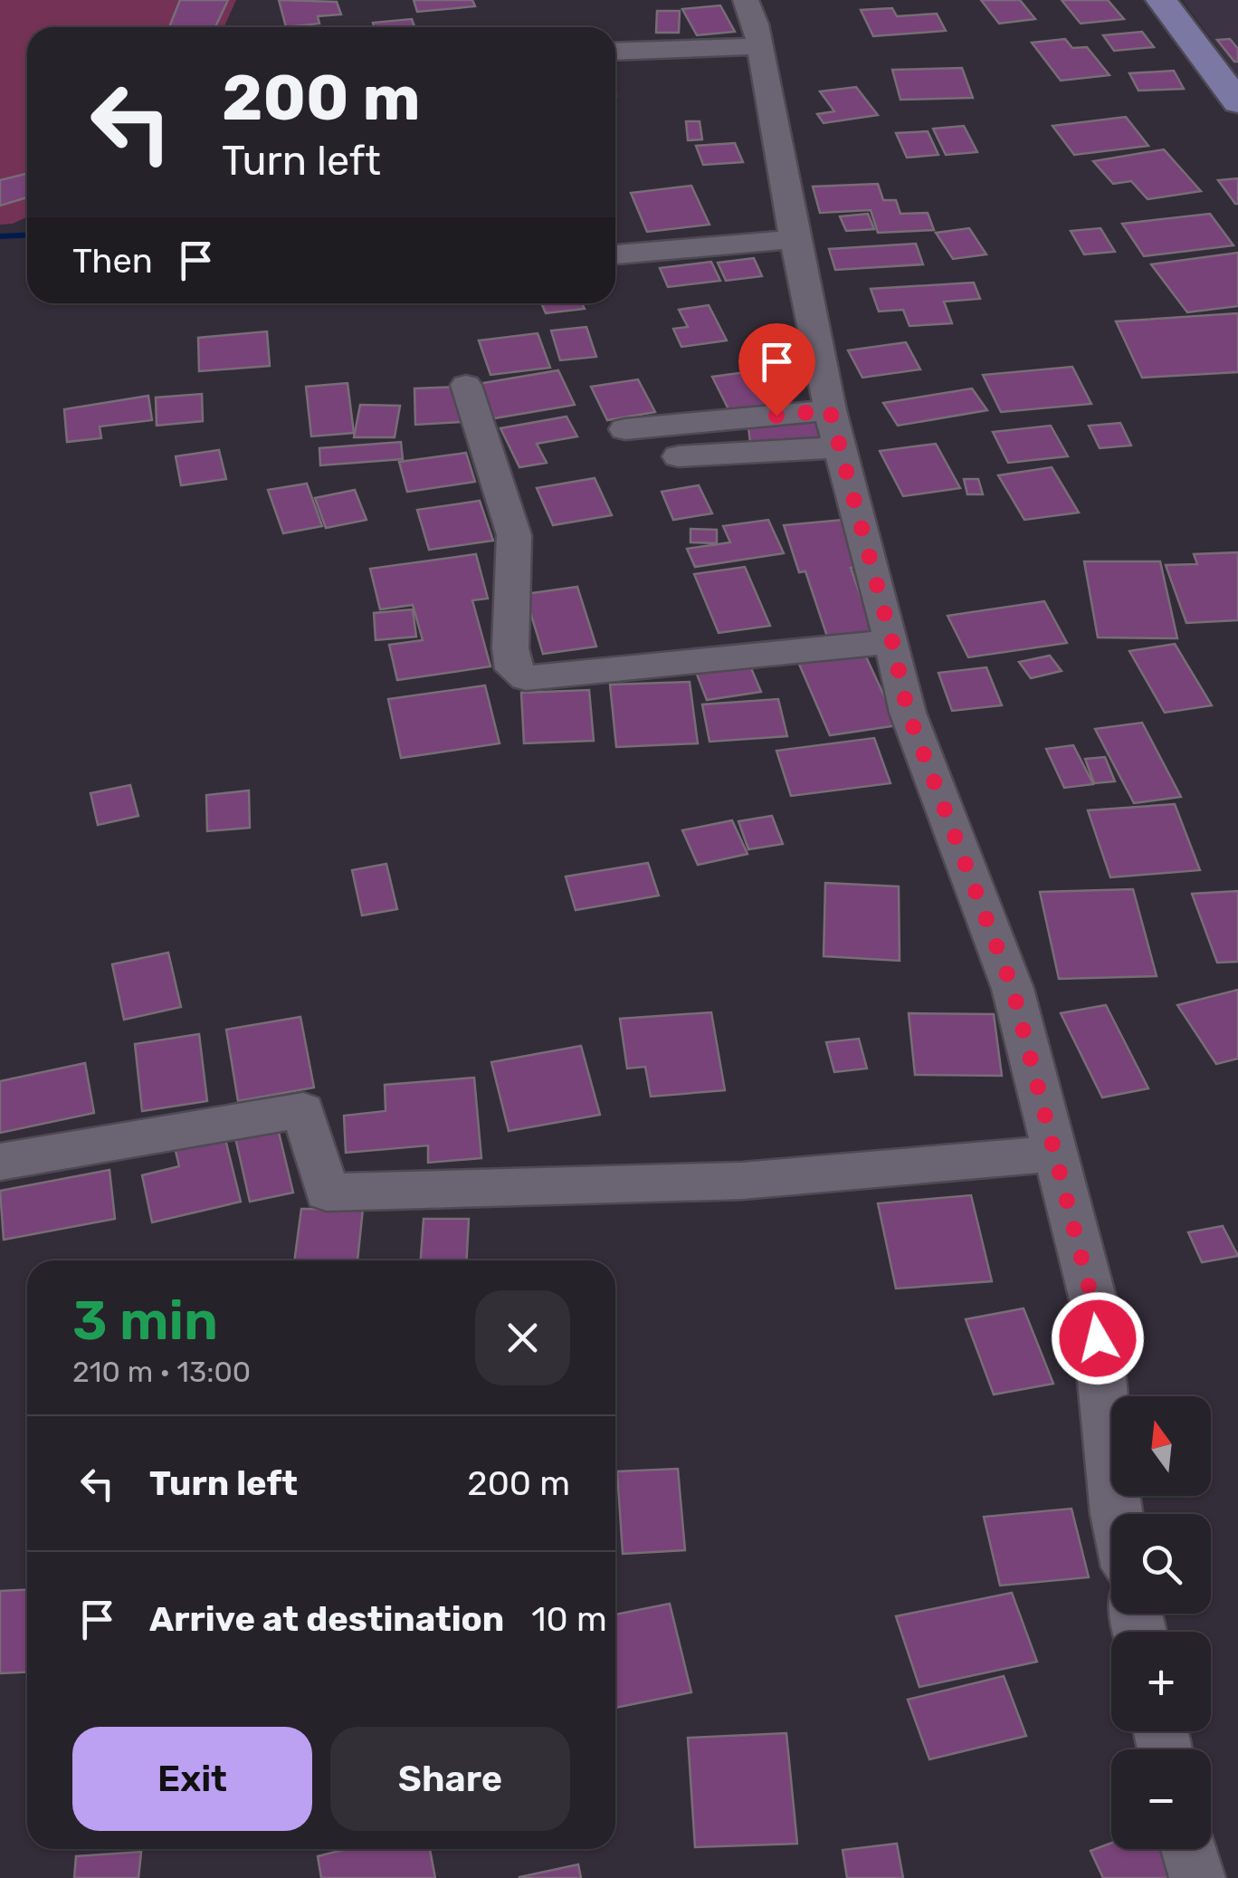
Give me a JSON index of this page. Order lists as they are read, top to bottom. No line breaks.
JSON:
{"north":"top","page":{"turn":["200 m","Turn left"],"then":"Then","heading":["3 min","210 m · 13:00"],"map_buttons":["+","−"],"list":[{"name":"Turn left","value":"200 m"},{"name":"Arrive at destination","value":"10 m"}],"buttons":["Exit","Share"]}}
